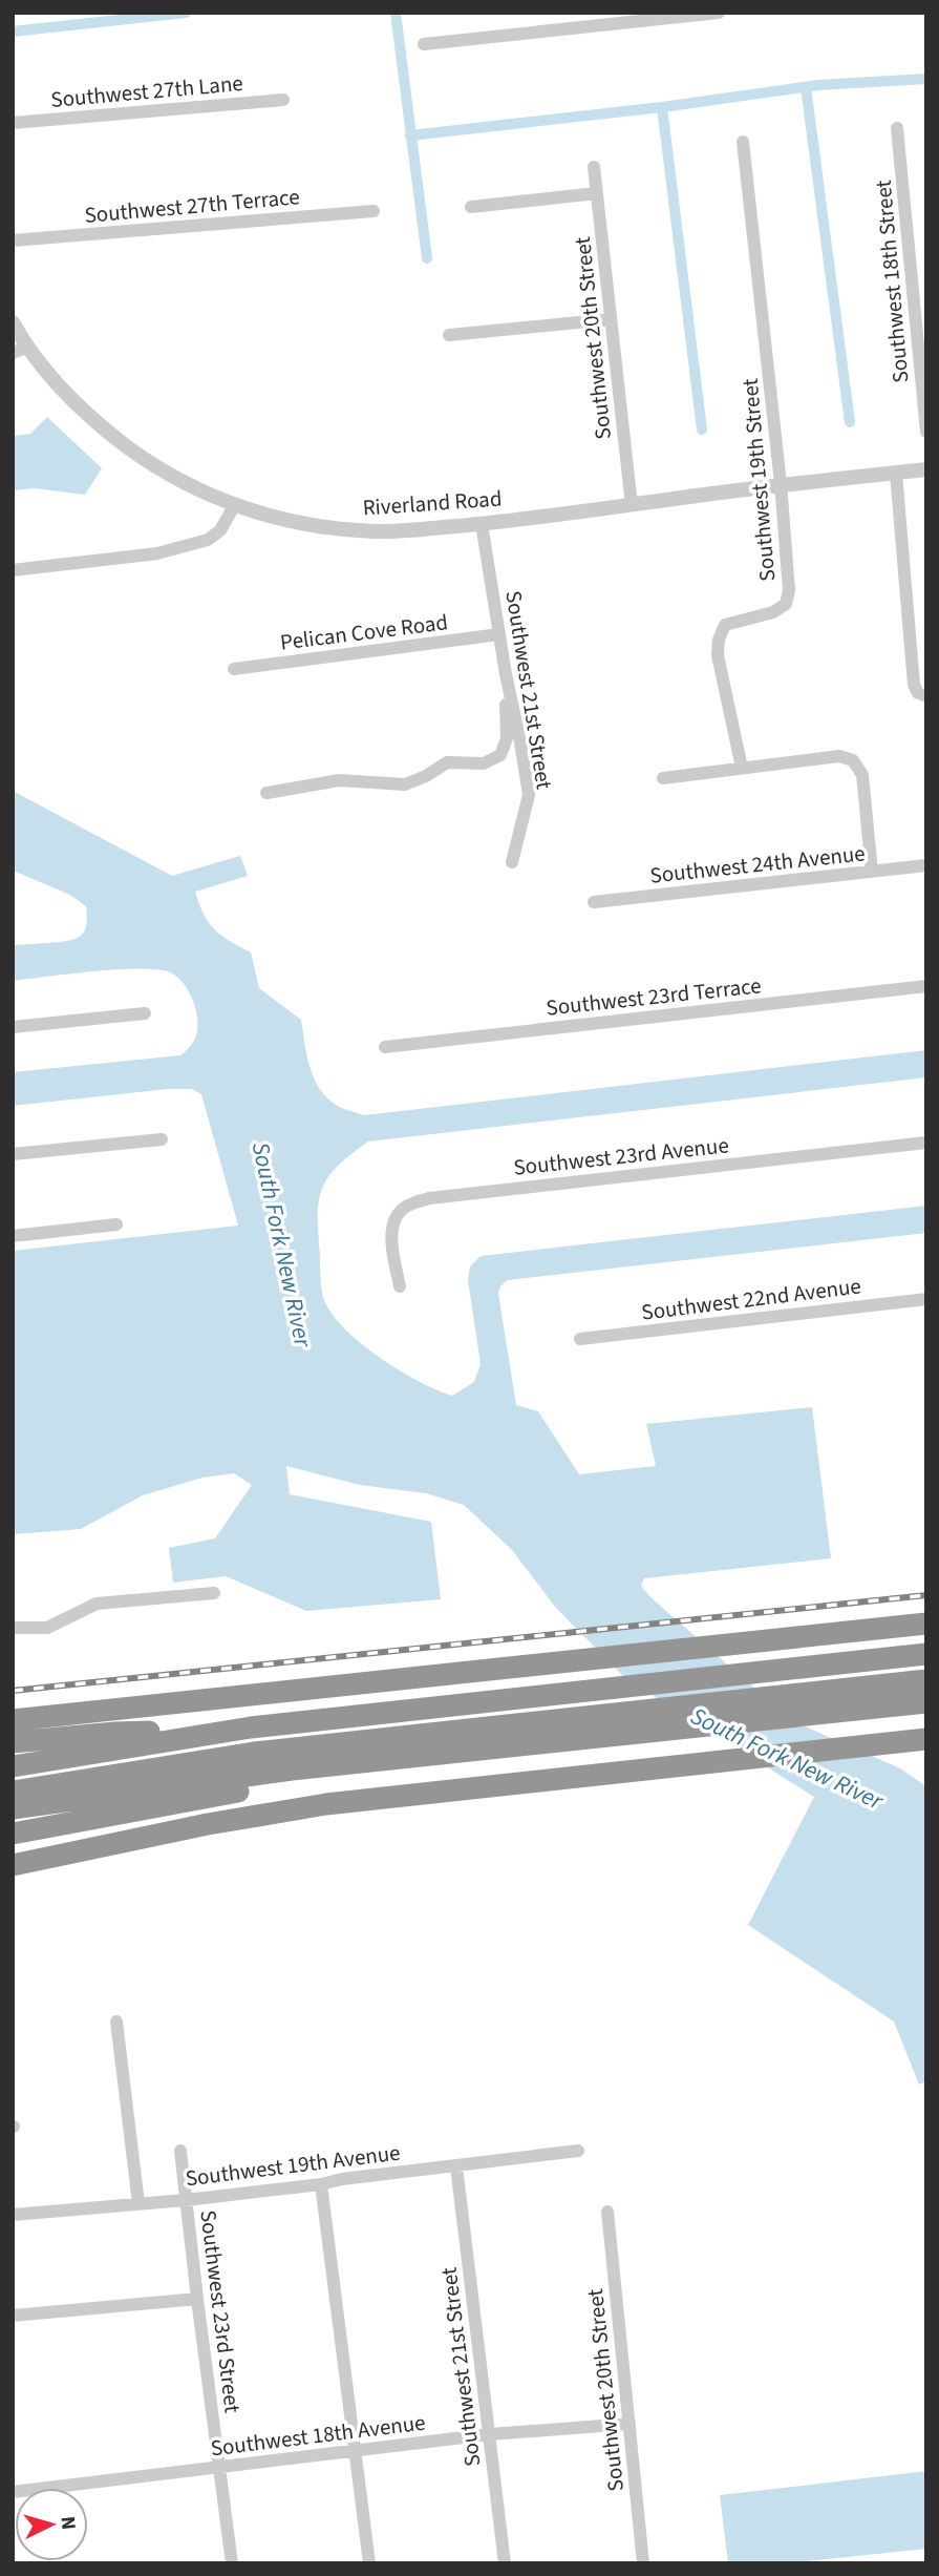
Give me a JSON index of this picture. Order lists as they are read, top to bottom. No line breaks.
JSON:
{"streets":{"street":["Southwest 27th Lane","Southwest 27th Terrace","Southwest 18th Street","Southwest 20th Street","Southwest 19th Street","Riverland Road","Pelican Cove Road","Southwest 21st Street","Southwest 24th Avenue","Southwest 23rd Terrace","Southwest 23rd Avenue","Southwest 22nd Avenue","Southwest 19th Avenue","Southwest 23rd Street","Southwest 18th Avenue"]},"crossings":[["Southwest 20th Street","Riverland Road"],["Southwest 20th Street","Southwest 18th Avenue"],["Southwest 19th Street","Riverland Road"],["Riverland Road","Southwest 21st Street"],["Pelican Cove Road","Southwest 21st Street"],["Southwest 21st Street","Southwest 19th Avenue"],["Southwest 21st Street","Southwest 18th Avenue"],["Southwest 19th Avenue","Southwest 23rd Street"],["Southwest 23rd Street","Southwest 18th Avenue"]],"water":["South Fork New River"],"north":"right"}
